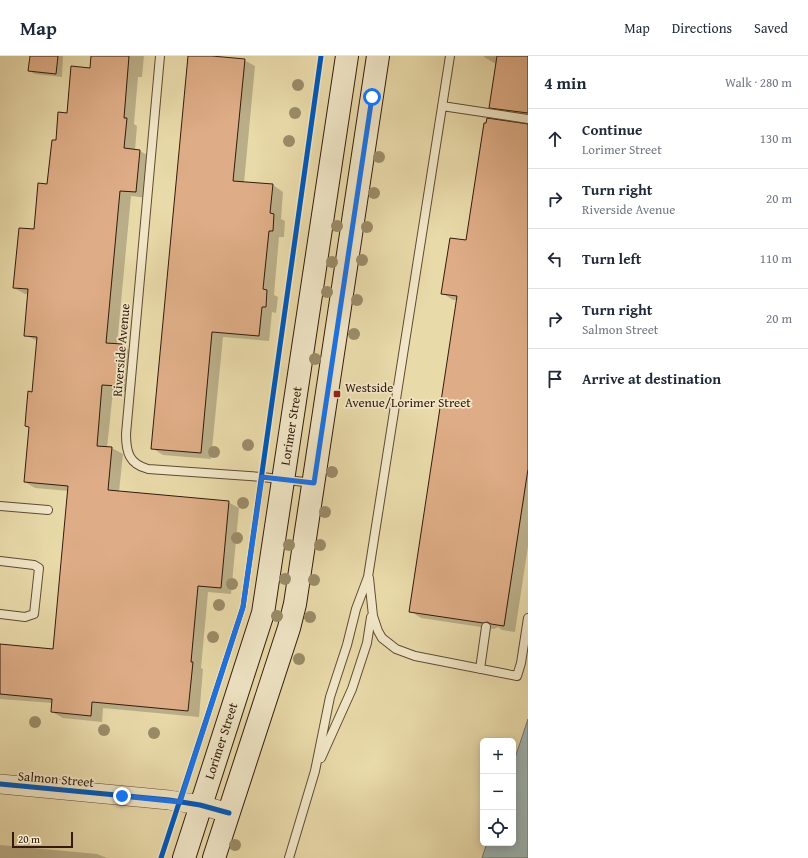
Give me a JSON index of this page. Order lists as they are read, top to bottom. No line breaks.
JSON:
{"streets":{"main road":["Lorimer Street"],"street":["Salmon Street"],"lane":["Riverside Avenue"]},"crossings":[["Riverside Avenue","Lorimer Street"],["Lorimer Street","Salmon Street"]],"places":{"transit":["Westside Avenue/Lorimer Street"]},"scale_bar":"20 m","page":{"header":"Map","nav":["Map","Directions","Saved"],"heading":["4 min","Walk · 280 m"],"list":[["Continue","Lorimer Street","130 m"],["Turn right","Riverside Avenue","20 m"],["Turn left","110 m"],["Turn right","Salmon Street","20 m"],"Arrive at destination"],"map_buttons":["+","−"],"scale":"20 m"}}
